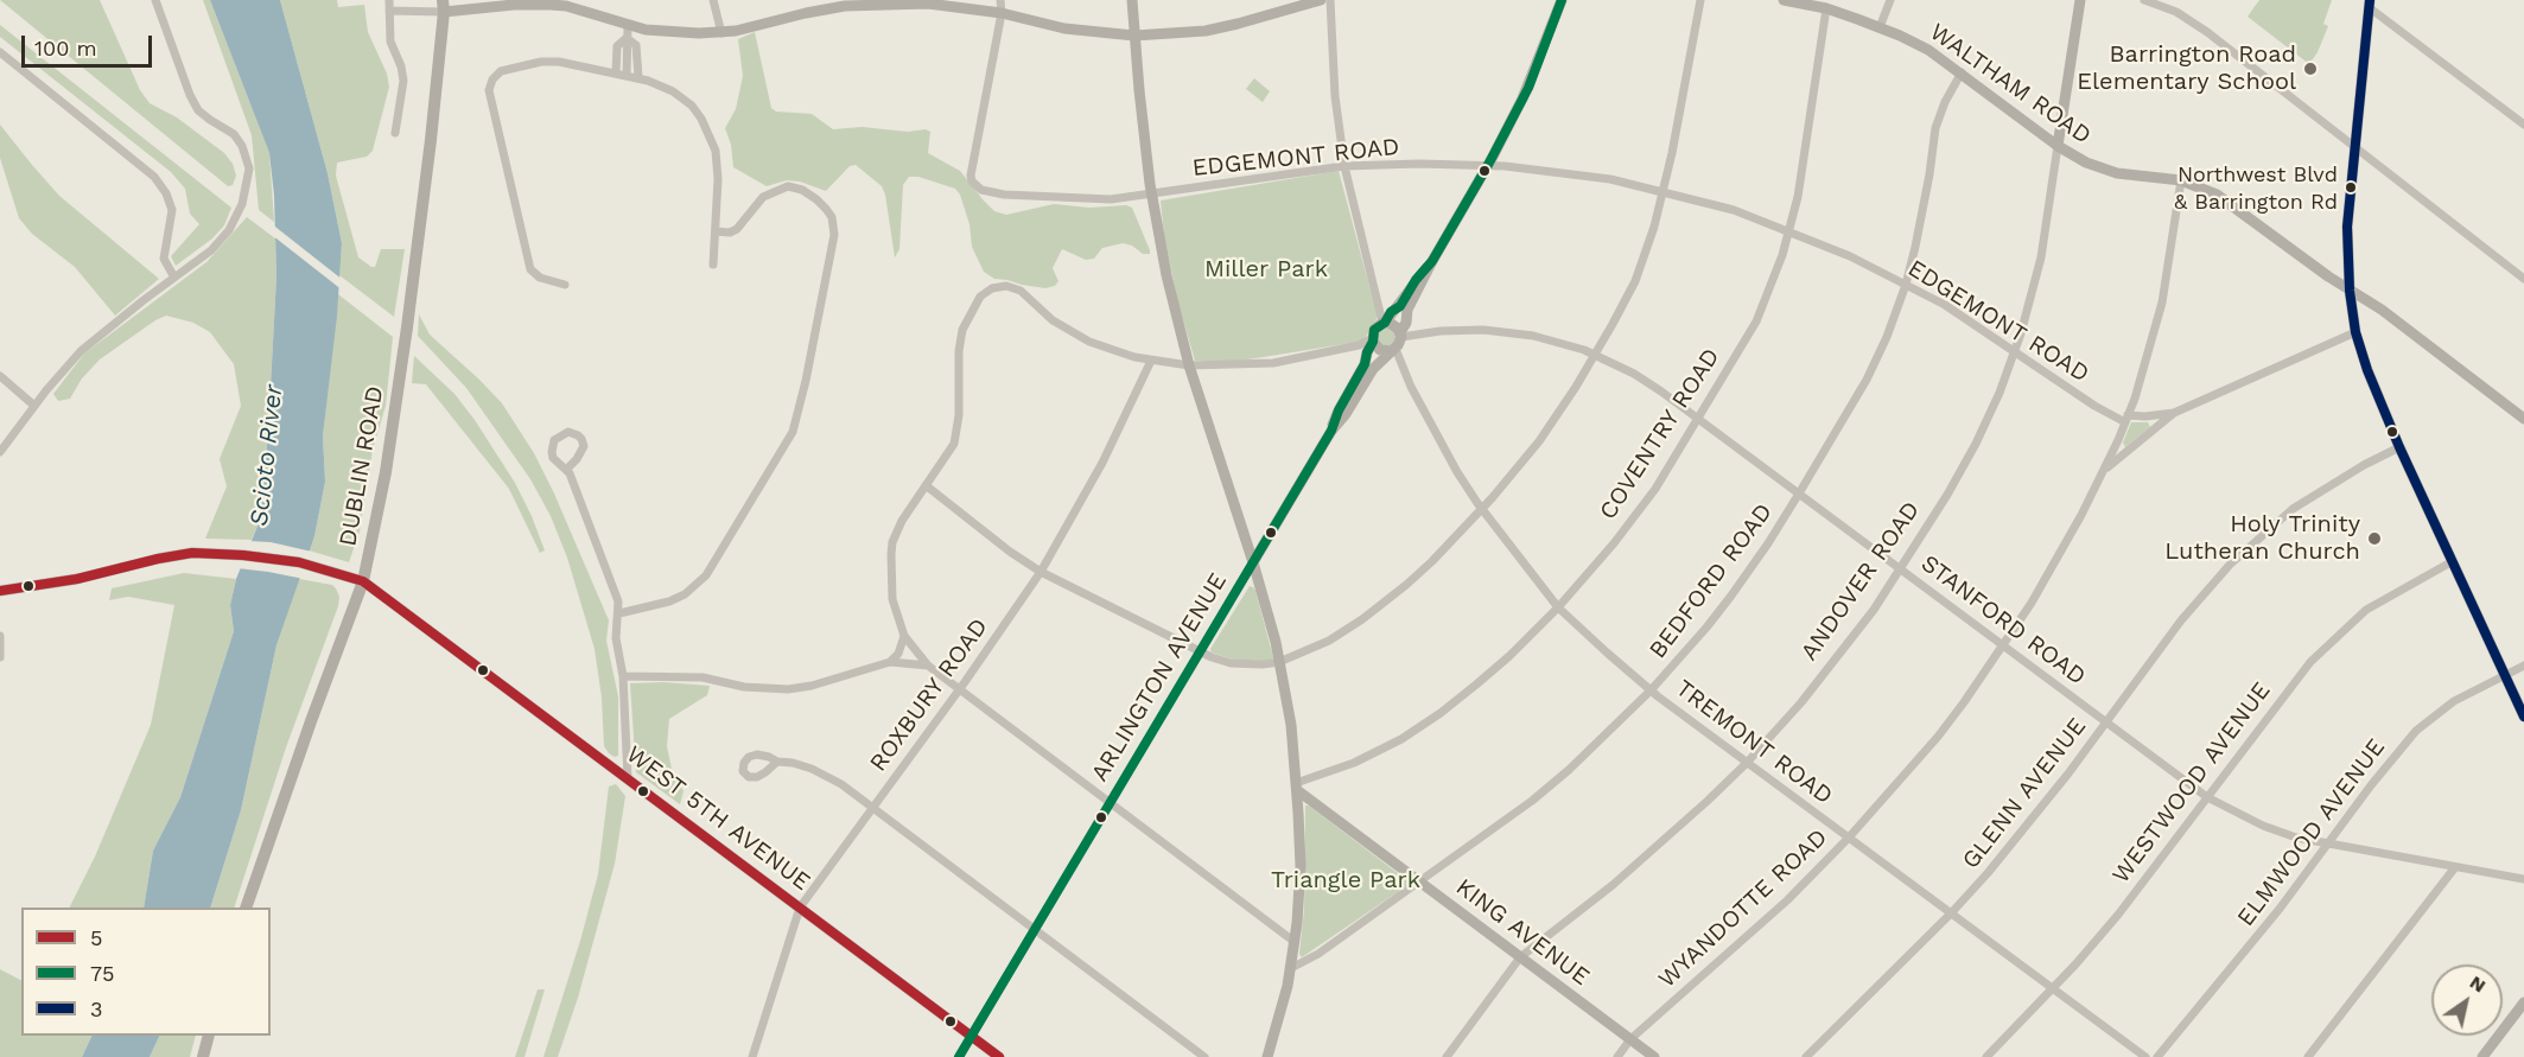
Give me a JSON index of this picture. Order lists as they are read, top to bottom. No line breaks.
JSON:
{"streets":{"main road":["DUBLIN ROAD"],"street":["WALTHAM ROAD","EDGEMONT ROAD","COVENTRY ROAD","BEDFORD ROAD","ANDOVER ROAD","STANFORD ROAD","ARLINGTON AVENUE","ROXBURY ROAD","TREMONT ROAD","WESTWOOD AVENUE","GLENN AVENUE","WEST 5TH AVENUE","ELMWOOD AVENUE","WYANDOTTE ROAD","KING AVENUE"]},"crossings":[["WALTHAM ROAD","COVENTRY ROAD"],["WALTHAM ROAD","BEDFORD ROAD"],["WALTHAM ROAD","ANDOVER ROAD"],["WALTHAM ROAD","WYANDOTTE ROAD"],["EDGEMONT ROAD","COVENTRY ROAD"],["EDGEMONT ROAD","BEDFORD ROAD"],["EDGEMONT ROAD","ANDOVER ROAD"],["EDGEMONT ROAD","WYANDOTTE ROAD"],["COVENTRY ROAD","STANFORD ROAD"],["COVENTRY ROAD","TREMONT ROAD"],["COVENTRY ROAD","KING AVENUE"],["DUBLIN ROAD","WEST 5TH AVENUE"],["BEDFORD ROAD","STANFORD ROAD"],["BEDFORD ROAD","TREMONT ROAD"],["BEDFORD ROAD","KING AVENUE"],["ANDOVER ROAD","STANFORD ROAD"],["ANDOVER ROAD","TREMONT ROAD"],["ANDOVER ROAD","KING AVENUE"],["STANFORD ROAD","ARLINGTON AVENUE"],["STANFORD ROAD","TREMONT ROAD"],["STANFORD ROAD","WESTWOOD AVENUE"],["STANFORD ROAD","GLENN AVENUE"],["STANFORD ROAD","ELMWOOD AVENUE"],["STANFORD ROAD","WYANDOTTE ROAD"],["ARLINGTON AVENUE","TREMONT ROAD"],["ARLINGTON AVENUE","WEST 5TH AVENUE"],["ROXBURY ROAD","WEST 5TH AVENUE"],["TREMONT ROAD","WESTWOOD AVENUE"],["TREMONT ROAD","GLENN AVENUE"],["TREMONT ROAD","WYANDOTTE ROAD"],["WYANDOTTE ROAD","KING AVENUE"]],"water":["Scioto River"],"parks":["Miller Park","Triangle Park"],"places":["Barrington Road Elementary School","Northwest Blvd & Barrington Rd","Holy Trinity Lutheran Church"],"lines":["transit line 75","transit line 3","transit line 5"],"legend":["5","75","3"],"scale_bar":"100 m","north":"top right"}
